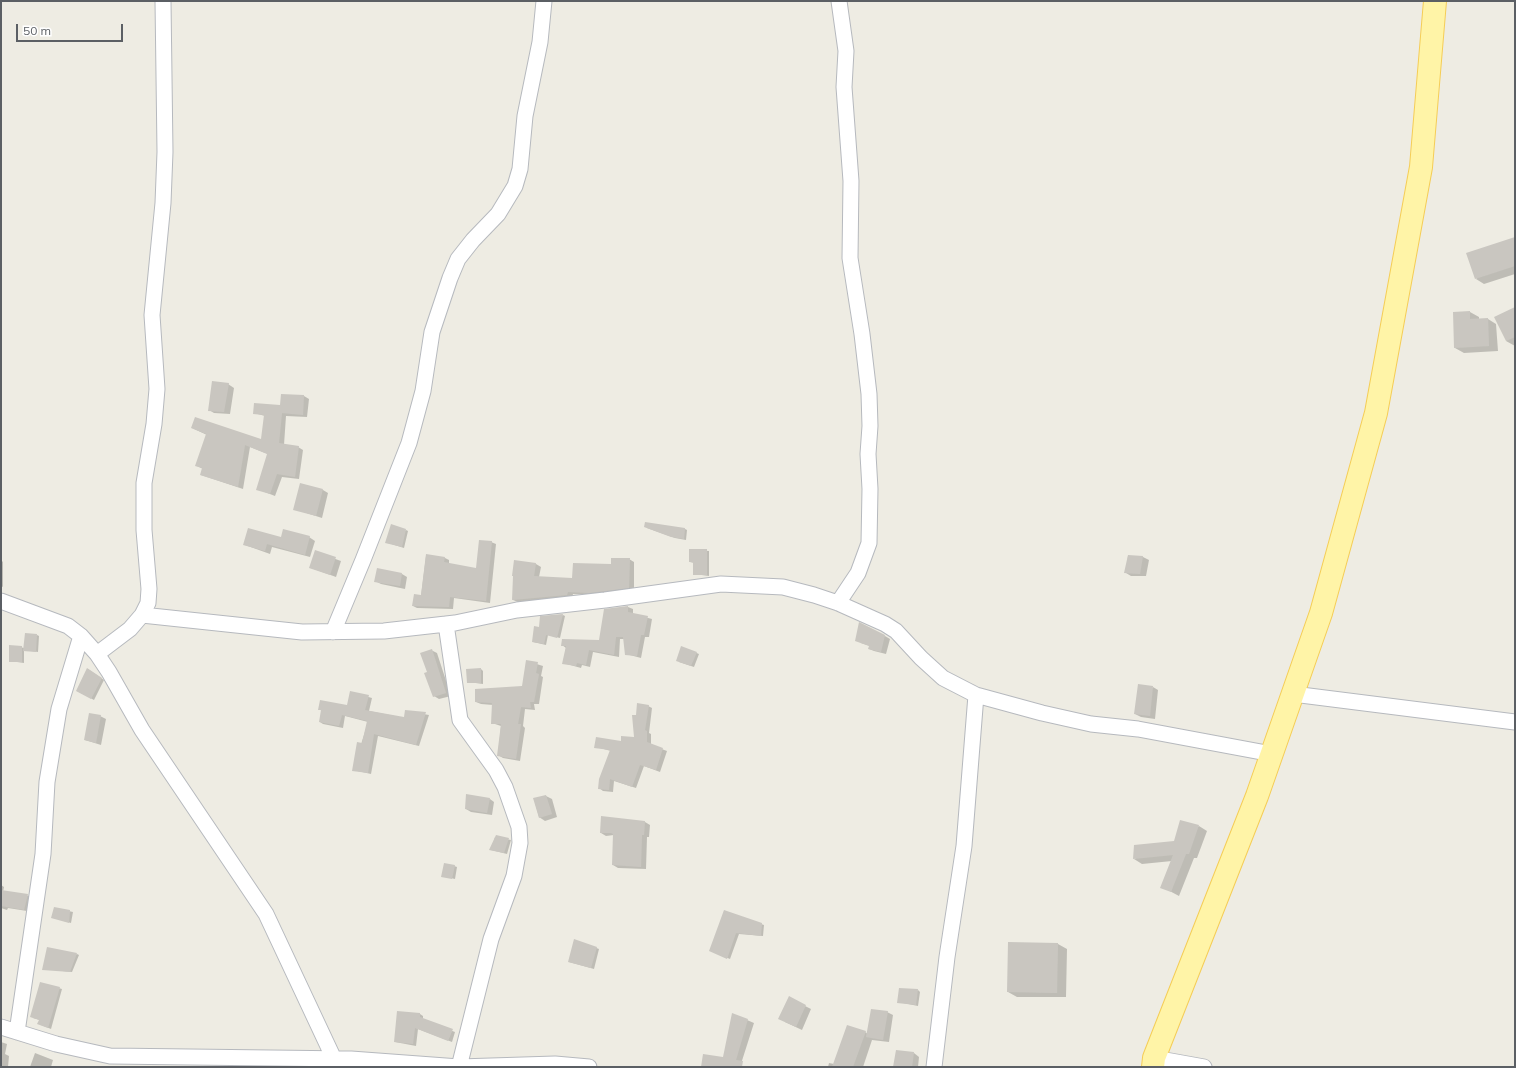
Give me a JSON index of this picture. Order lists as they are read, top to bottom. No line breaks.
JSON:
{"scale_bar":"50 m"}
